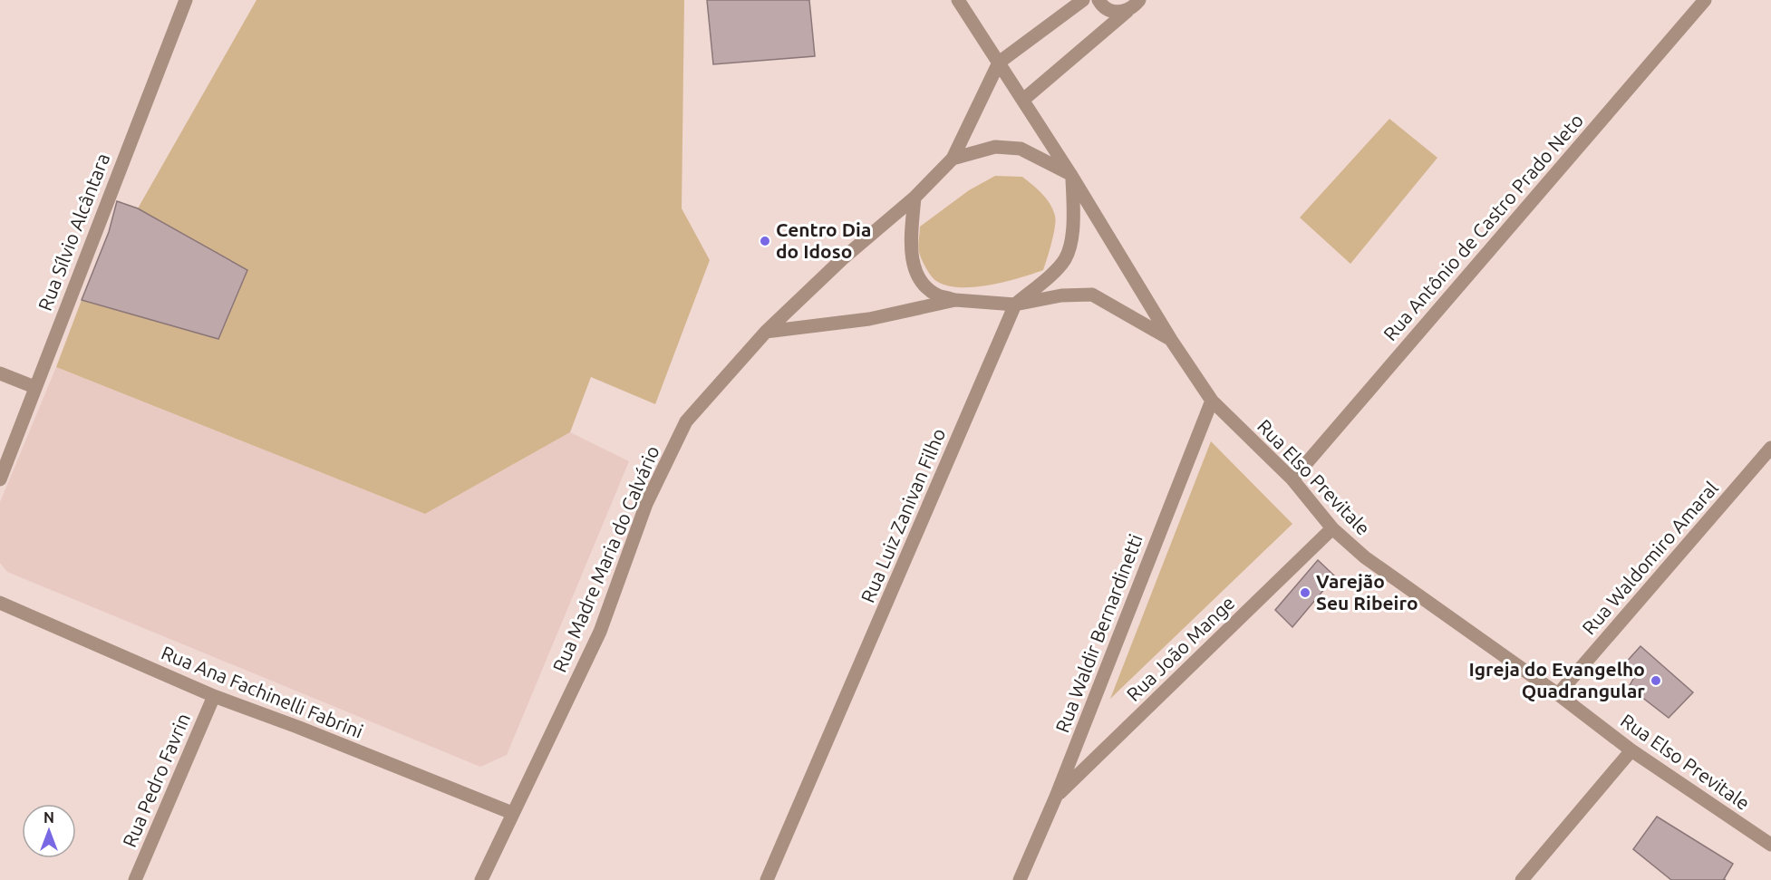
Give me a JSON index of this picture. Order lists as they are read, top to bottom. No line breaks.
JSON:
{"streets":{"street":["Rua Antônio de Castro Prado Neto","Rua Sílvio Alcântara","Rua Elso Previtale","Rua Luiz Zanivan Filho","Rua Waldomiro Amaral","Rua Madre Maria do Calvário","Rua Waldir Bernardinetti","Rua João Mange","Rua Ana Fachinelli Fabrini","Rua Pedro Favrin"]},"crossings":[["Rua Antônio de Castro Prado Neto","Rua Elso Previtale"],["Rua Elso Previtale","Rua Luiz Zanivan Filho"],["Rua Elso Previtale","Rua Waldomiro Amaral"],["Rua Elso Previtale","Rua Madre Maria do Calvário"],["Rua Elso Previtale","Rua Waldir Bernardinetti"],["Rua Elso Previtale","Rua João Mange"],["Rua Luiz Zanivan Filho","Rua Madre Maria do Calvário"],["Rua Madre Maria do Calvário","Rua Ana Fachinelli Fabrini"],["Rua Waldir Bernardinetti","Rua João Mange"],["Rua Ana Fachinelli Fabrini","Rua Pedro Favrin"]],"places":["Centro Dia do Idoso","Varejão Seu Ribeiro","Igreja do Evangelho Quadrangular"],"north":"top"}
